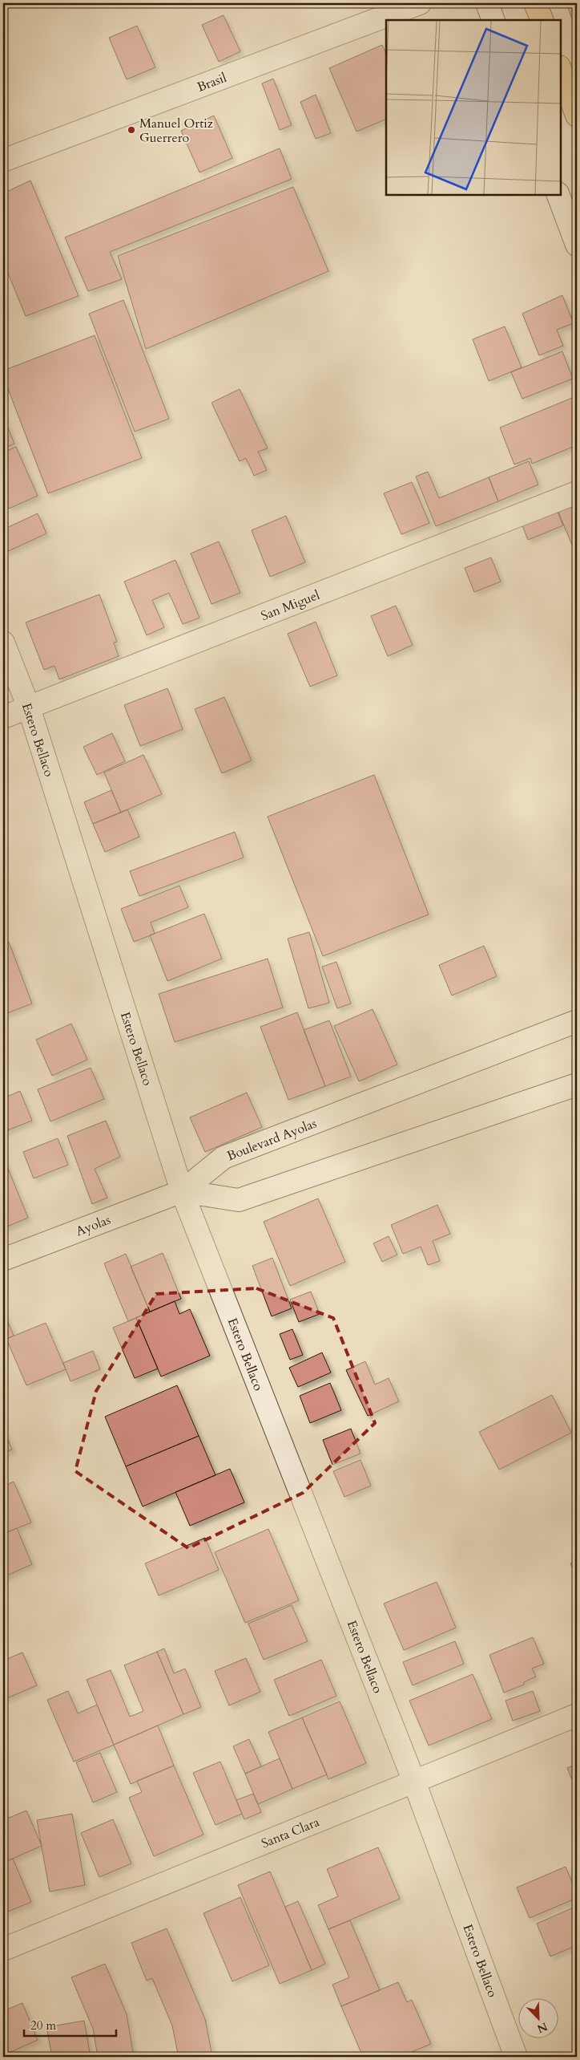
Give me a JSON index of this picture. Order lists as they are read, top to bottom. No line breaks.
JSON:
{"streets":{"street":["Brasil","San Miguel","Estero Bellaco","Boulevard Ayolas","Ayolas","Santa Clara"]},"crossings":[["San Miguel","Estero Bellaco"],["Estero Bellaco","Boulevard Ayolas"],["Estero Bellaco","Ayolas"],["Estero Bellaco","Santa Clara"],["Boulevard Ayolas","Ayolas"]],"places":["Manuel Ortiz Guerrero"],"scale_bar":"20 m","north":"bottom right"}
